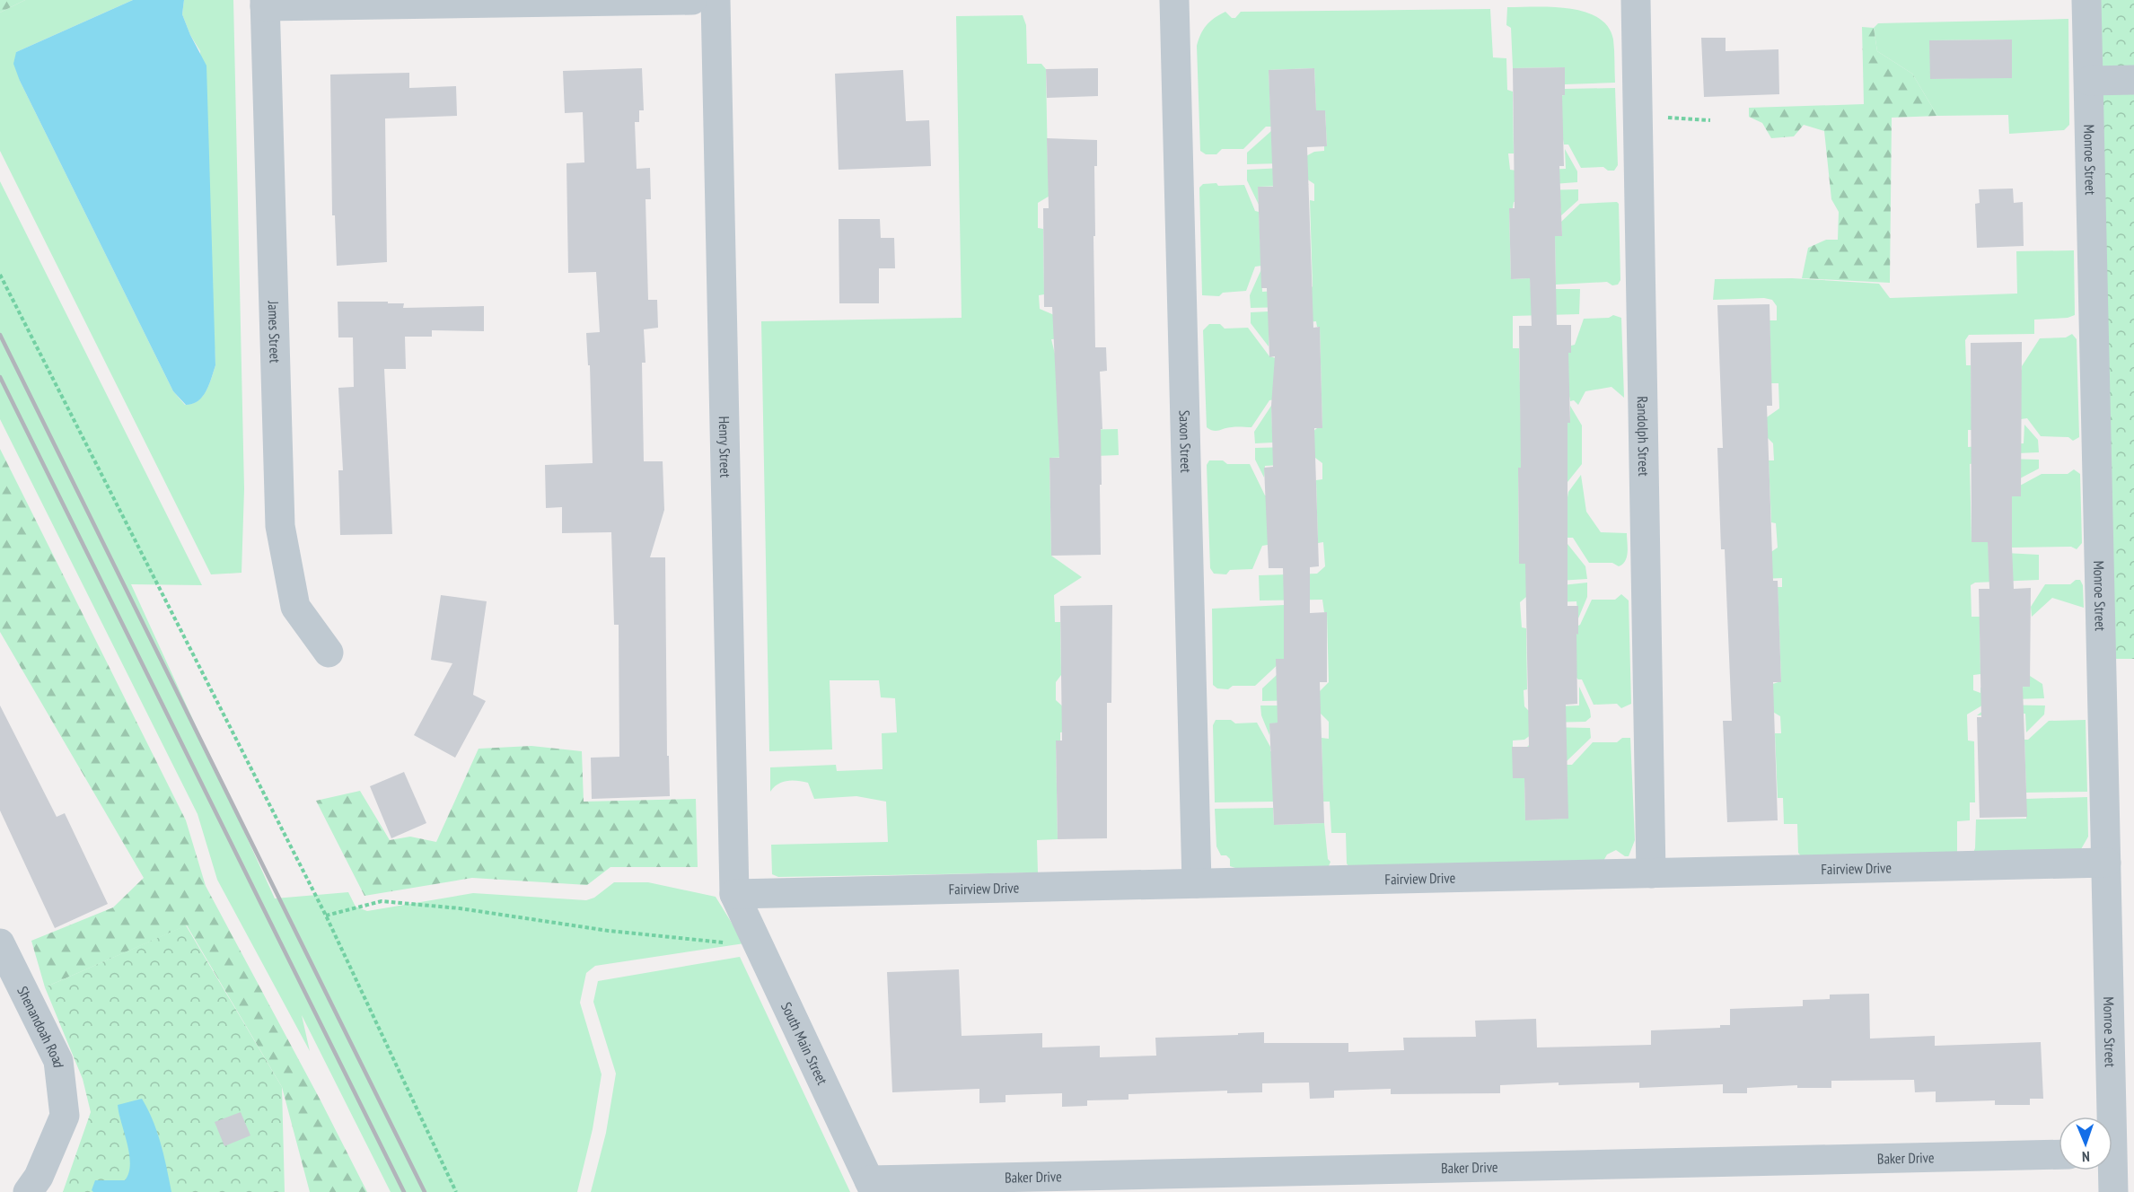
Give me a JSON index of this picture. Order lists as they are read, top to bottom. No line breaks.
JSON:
{"streets":{"street":["Monroe Street","James Street","Randolph Street","Saxon Street","Henry Street","Fairview Drive","Shenandoah Road","South Main Street","Baker Drive"]},"crossings":[["Monroe Street","Fairview Drive"],["Randolph Street","Fairview Drive"],["Saxon Street","Fairview Drive"],["Henry Street","Fairview Drive"],["Henry Street","South Main Street"],["Fairview Drive","South Main Street"],["South Main Street","Baker Drive"]],"north":"bottom"}
